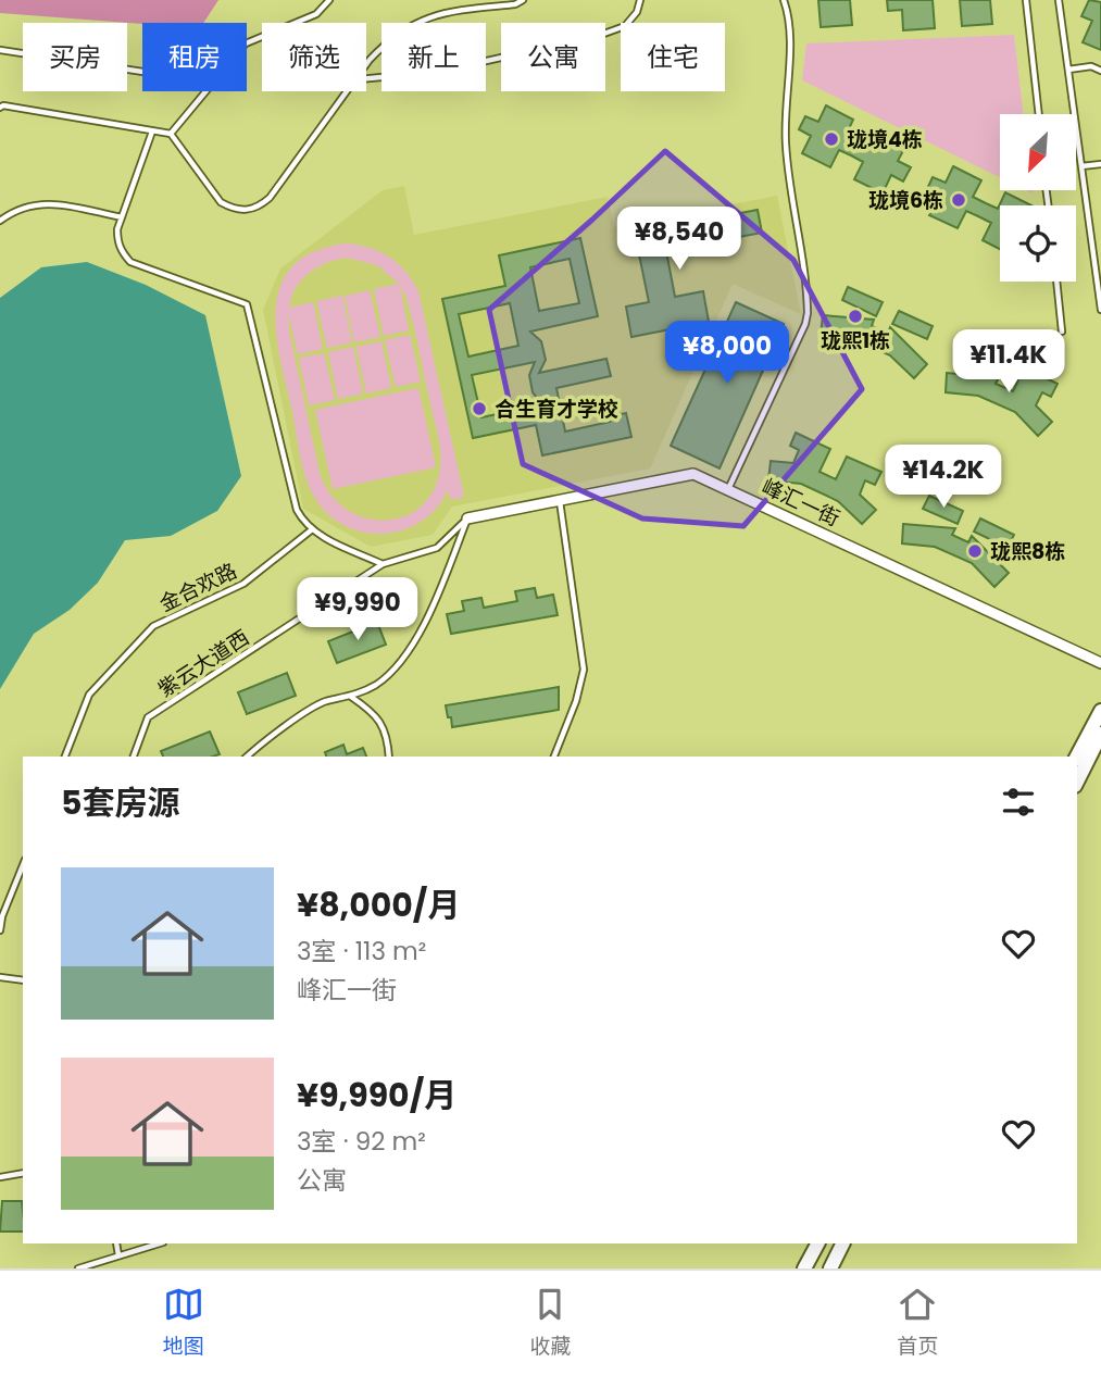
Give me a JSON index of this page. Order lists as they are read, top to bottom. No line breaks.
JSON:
{"streets":{"street":["峰汇一街"],"lane":["金合欢路","紫云大道西"]},"crossings":[["峰汇一街","紫云大道西"]],"places":["珑境4栋","珑境6栋","珑熙1栋","合生育才学校","珑熙8栋"],"north":"bottom left","page":{"chip":["买房","租房","筛选","新上","公寓","住宅"],"price":["¥8,540","¥8,000","¥11.4K","¥14.2K","¥9,990"],"heading":"5套房源","list":[{"name":"¥8,000/月","note":"3室 · 113 m² · 峰汇一街"},{"name":"¥9,990/月","note":"3室 · 92 m² · 公寓"}],"tabs":["地图","收藏","首页"]}}
